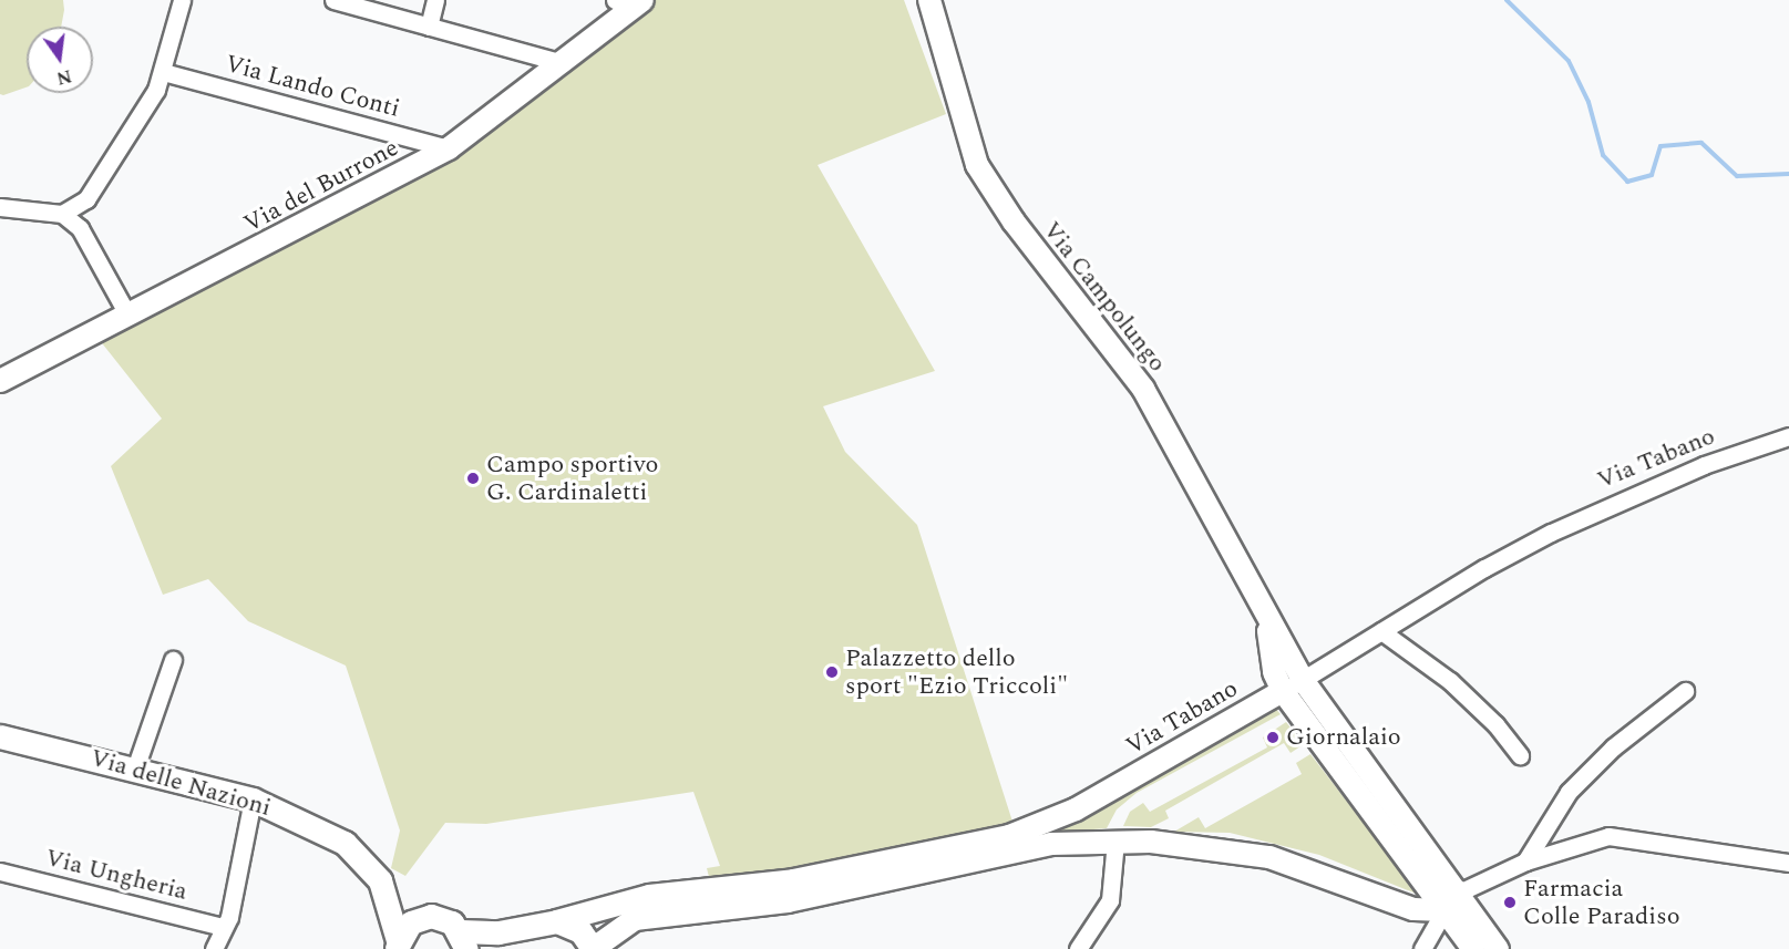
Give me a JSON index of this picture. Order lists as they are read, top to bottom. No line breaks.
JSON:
{"streets":{"main road":["Via delle Nazioni"],"street":["Via Lando Conti","Via del Burrone","Via Campolungo","Via Tabano","Via Ungheria"]},"crossings":[["Via Lando Conti","Via del Burrone"],["Via Campolungo","Via Tabano"]],"places":["Campo sportivo G. Cardinaletti","Palazzetto dello sport \"Ezio Triccoli\"","Giornalaio","Farmacia Colle Paradiso"],"north":"bottom"}
